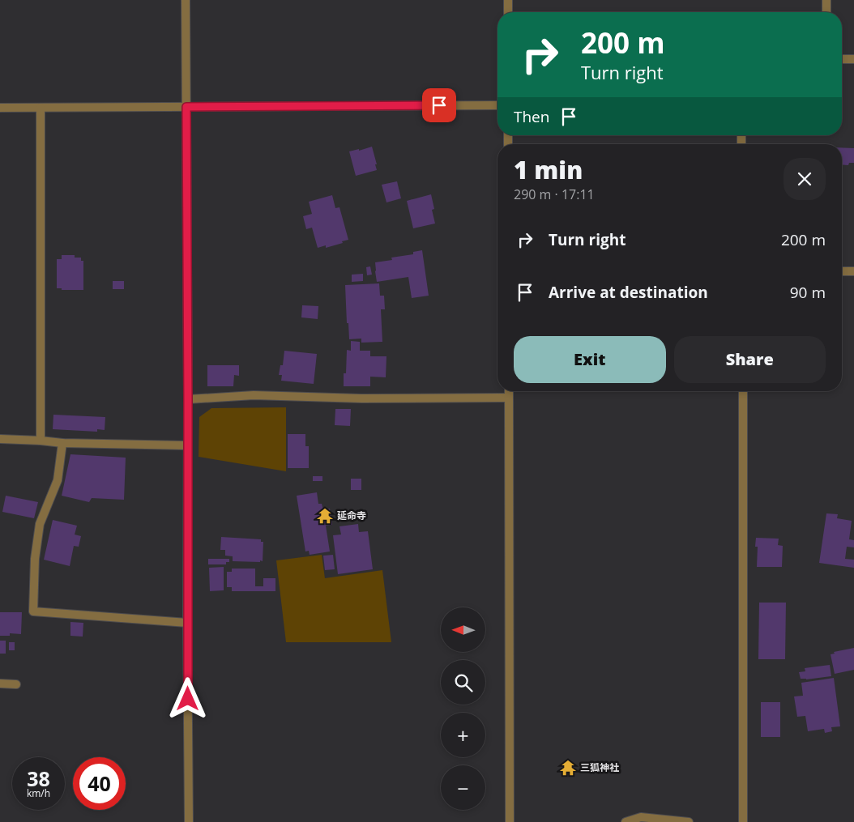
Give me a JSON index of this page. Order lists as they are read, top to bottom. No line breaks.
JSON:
{"places":{"temple":["延命寺","三狐神社"]},"north":"left","page":{"turn":["200 m","Turn right"],"then":"Then","heading":["1 min","290 m · 17:11"],"list":[{"name":"Turn right","value":"200 m"},{"name":"Arrive at destination","value":"90 m"}],"buttons":["Exit","Share"],"map_buttons":["+","−"],"speed":"38 km/h","limit":"40"}}
